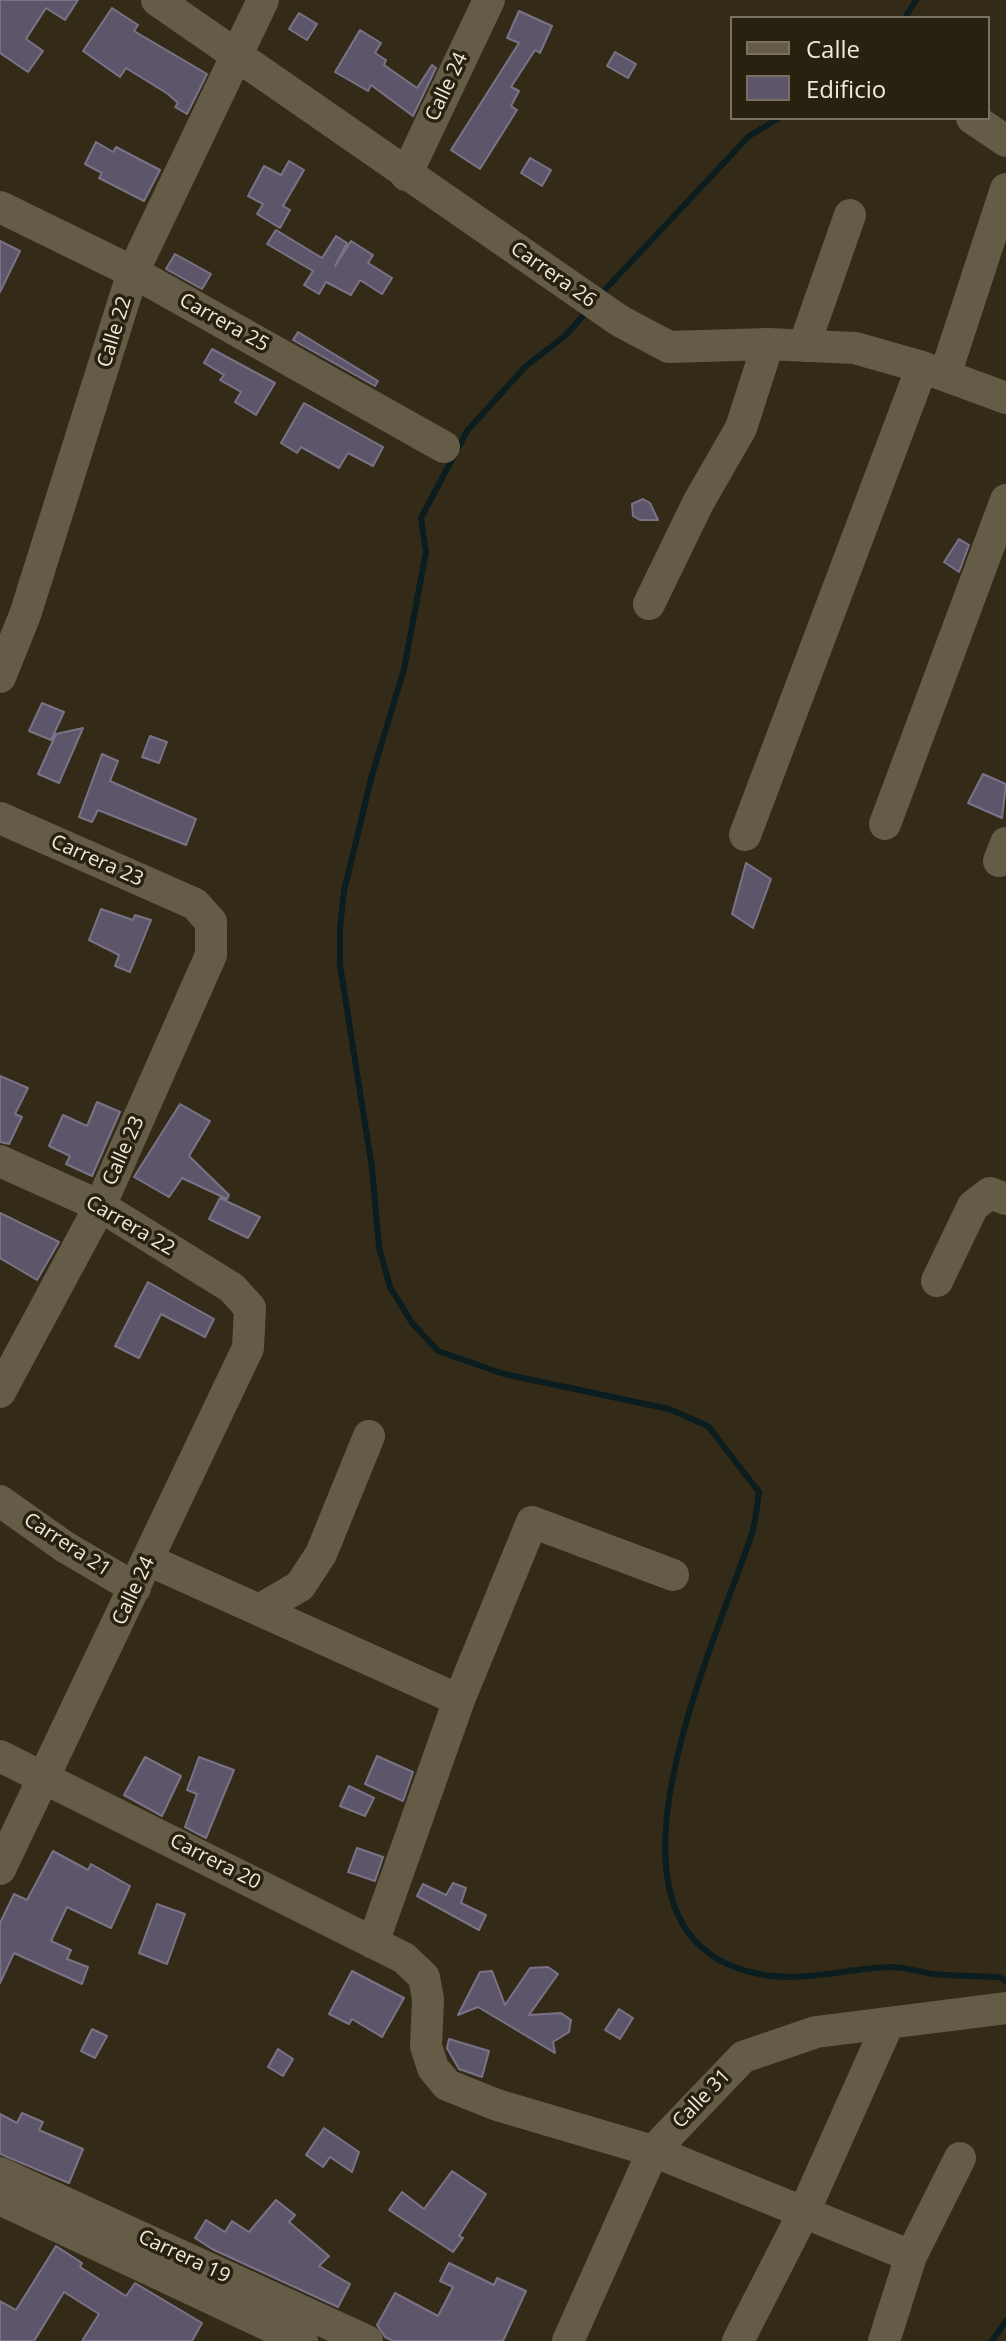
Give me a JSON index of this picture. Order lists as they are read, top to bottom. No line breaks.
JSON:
{"streets":{"street":["Calle 24","Carrera 26","Carrera 25","Calle 22","Carrera 23","Calle 23","Carrera 22","Carrera 21","Carrera 20","Calle 31","Carrera 19"]},"crossings":[["Calle 24","Carrera 26"],["Calle 24","Carrera 22"],["Calle 24","Carrera 21"],["Calle 24","Carrera 20"],["Carrera 26","Calle 22"],["Carrera 25","Calle 22"],["Carrera 23","Calle 23"],["Calle 23","Carrera 22"],["Carrera 20","Calle 31"]],"legend":["Calle","Edificio"]}
